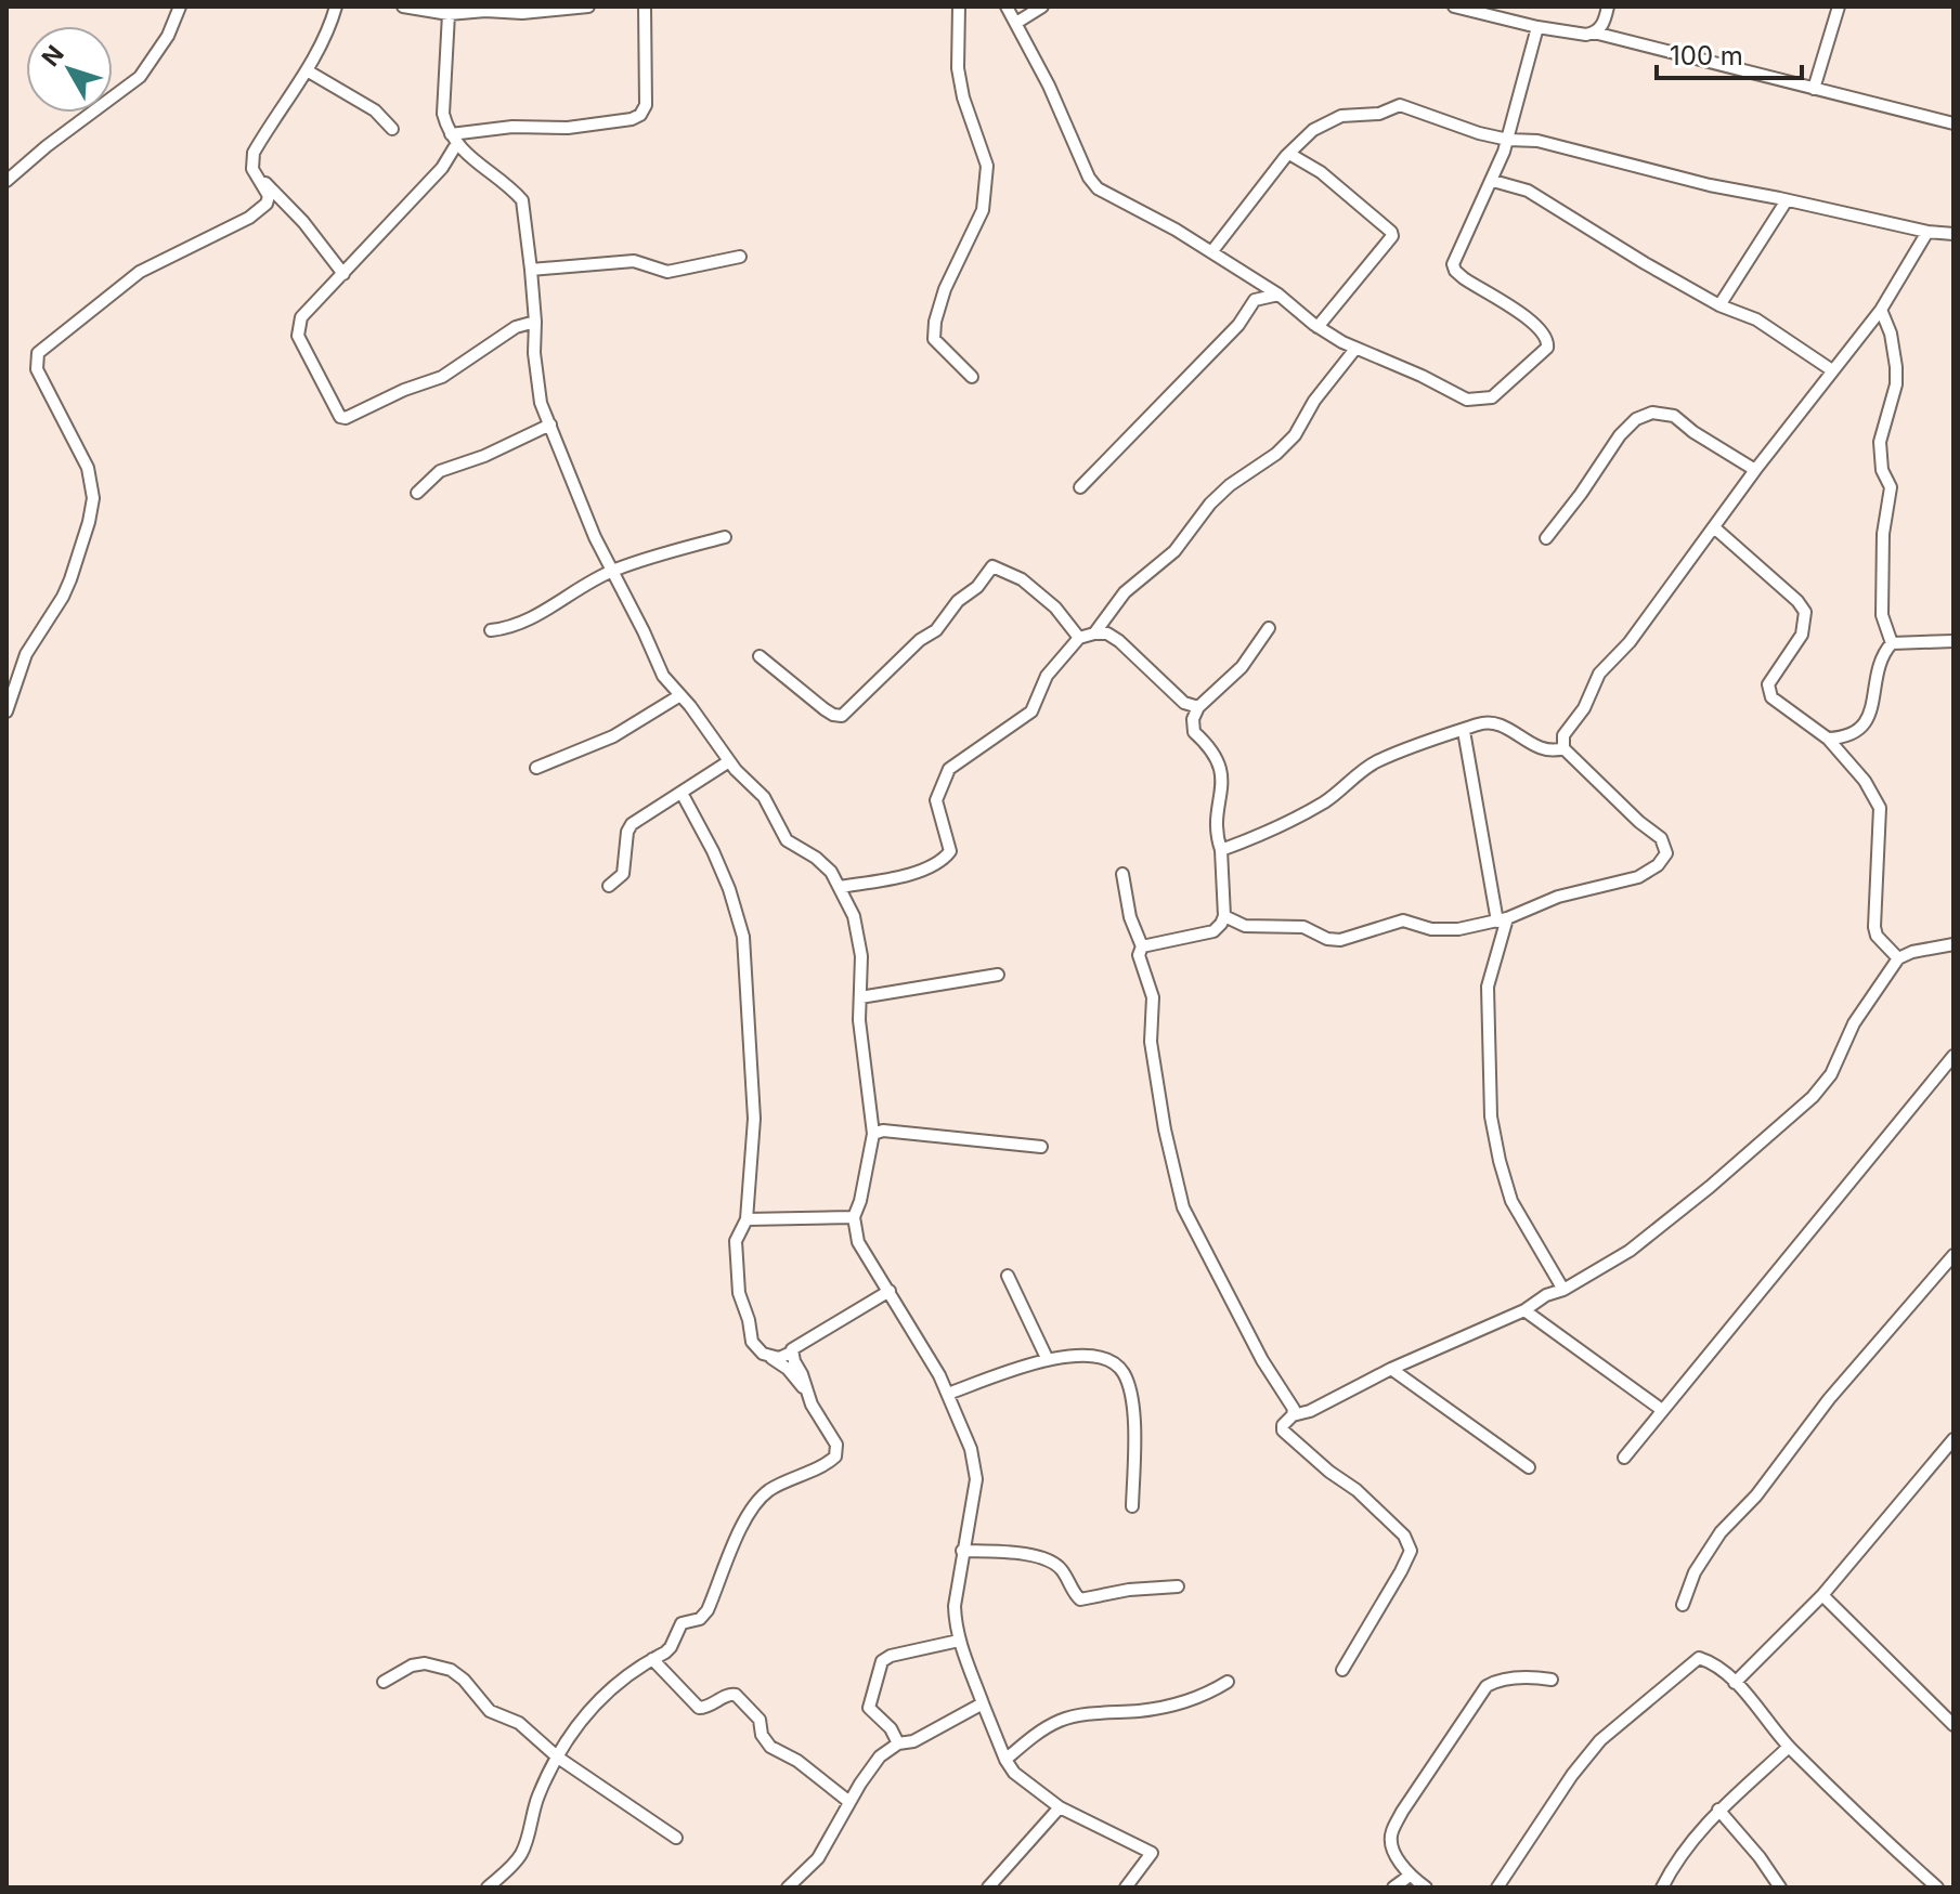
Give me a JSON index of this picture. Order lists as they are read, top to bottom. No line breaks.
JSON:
{"scale_bar":"100 m","north":"top left"}
